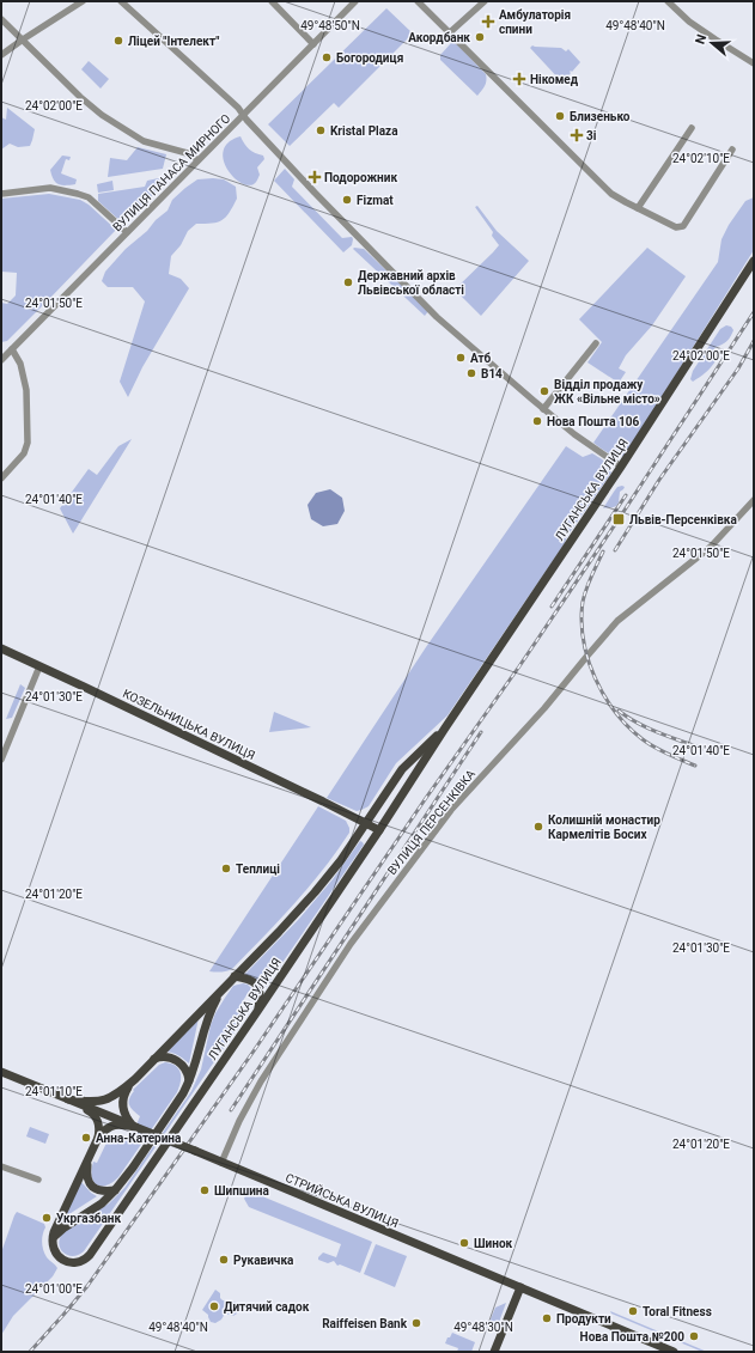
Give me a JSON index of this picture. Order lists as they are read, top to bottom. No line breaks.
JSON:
{"streets":{"main road":["ЛУГАНСЬКА ВУЛИЦЯ","КОЗЕЛЬНИЦЬКА ВУЛИЦЯ","СТРИЙСЬКА ВУЛИЦЯ"],"street":["ВУЛИЦЯ ПАНАСА МИРНОГО","ВУЛИЦЯ ПЕРСЕНКІВКА"]},"crossings":[["ЛУГАНСЬКА ВУЛИЦЯ","КОЗЕЛЬНИЦЬКА ВУЛИЦЯ"],["ЛУГАНСЬКА ВУЛИЦЯ","СТРИЙСЬКА ВУЛИЦЯ"],["ВУЛИЦЯ ПЕРСЕНКІВКА","СТРИЙСЬКА ВУЛИЦЯ"]],"places":{"health":["Амбулаторія спини","Нікомед","3і","Подорожник"],"other":["Акордбанк","Ліцей \"Інтелект\"","Богородиця","Близенько","Kristal Plaza","Fizmat","Державний архів Львівської області","Атб","В14","Відділ продажу ЖК «Вільне місто»","Нова Пошта 106","Колишній монастир Кармелітів Босих","Теплиці","Анна-Катерина","Шипшина","Укргазбанк","Шинок","Рукавичка","Дитячий садок","Toral Fitness","Продукти","Raiffeisen Bank","Нова Пошта №200"],"transit":["Львів-Персенківка"]},"north":"left","coordinates":["49°48'50\"N","49°48'40\"N","24°02'00\"E","24°02'10\"E","24°01'50\"E","24°01'40\"E","24°01'30\"E","24°01'20\"E","24°01'10\"E","24°01'00\"E","49°48'30\"N"]}
